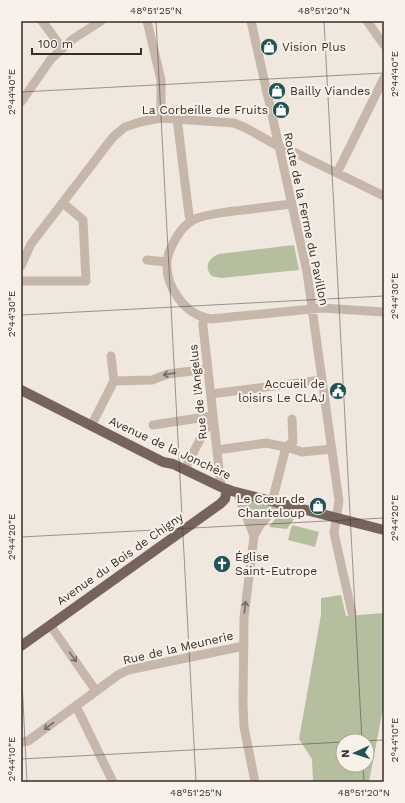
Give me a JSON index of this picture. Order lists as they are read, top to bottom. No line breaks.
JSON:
{"streets":{"main road":["Avenue de la Jonchère","Avenue du Bois de Chigny"],"street":["Route de la Ferme du Pavillon","Rue de l'Angelus","Rue de la Meunerie"]},"crossings":[["Route de la Ferme du Pavillon","Rue de l'Angelus"],["Route de la Ferme du Pavillon","Avenue de la Jonchère"],["Rue de l'Angelus","Avenue de la Jonchère"],["Rue de l'Angelus","Avenue du Bois de Chigny"],["Avenue de la Jonchère","Avenue du Bois de Chigny"]],"places":{"shop":["Vision Plus","Bailly Viandes","La Corbeille de Fruits","Le Cœur de Chanteloup"],"public building":["Accueil de loisirs Le CLAJ"],"church":["Église Saint-Eutrope"]},"scale_bar":"100 m","north":"left","coordinates":["48°51'25\"N","48°51'20\"N","2°44'40\"E","2°44'30\"E","2°44'20\"E","2°44'10\"E"]}
